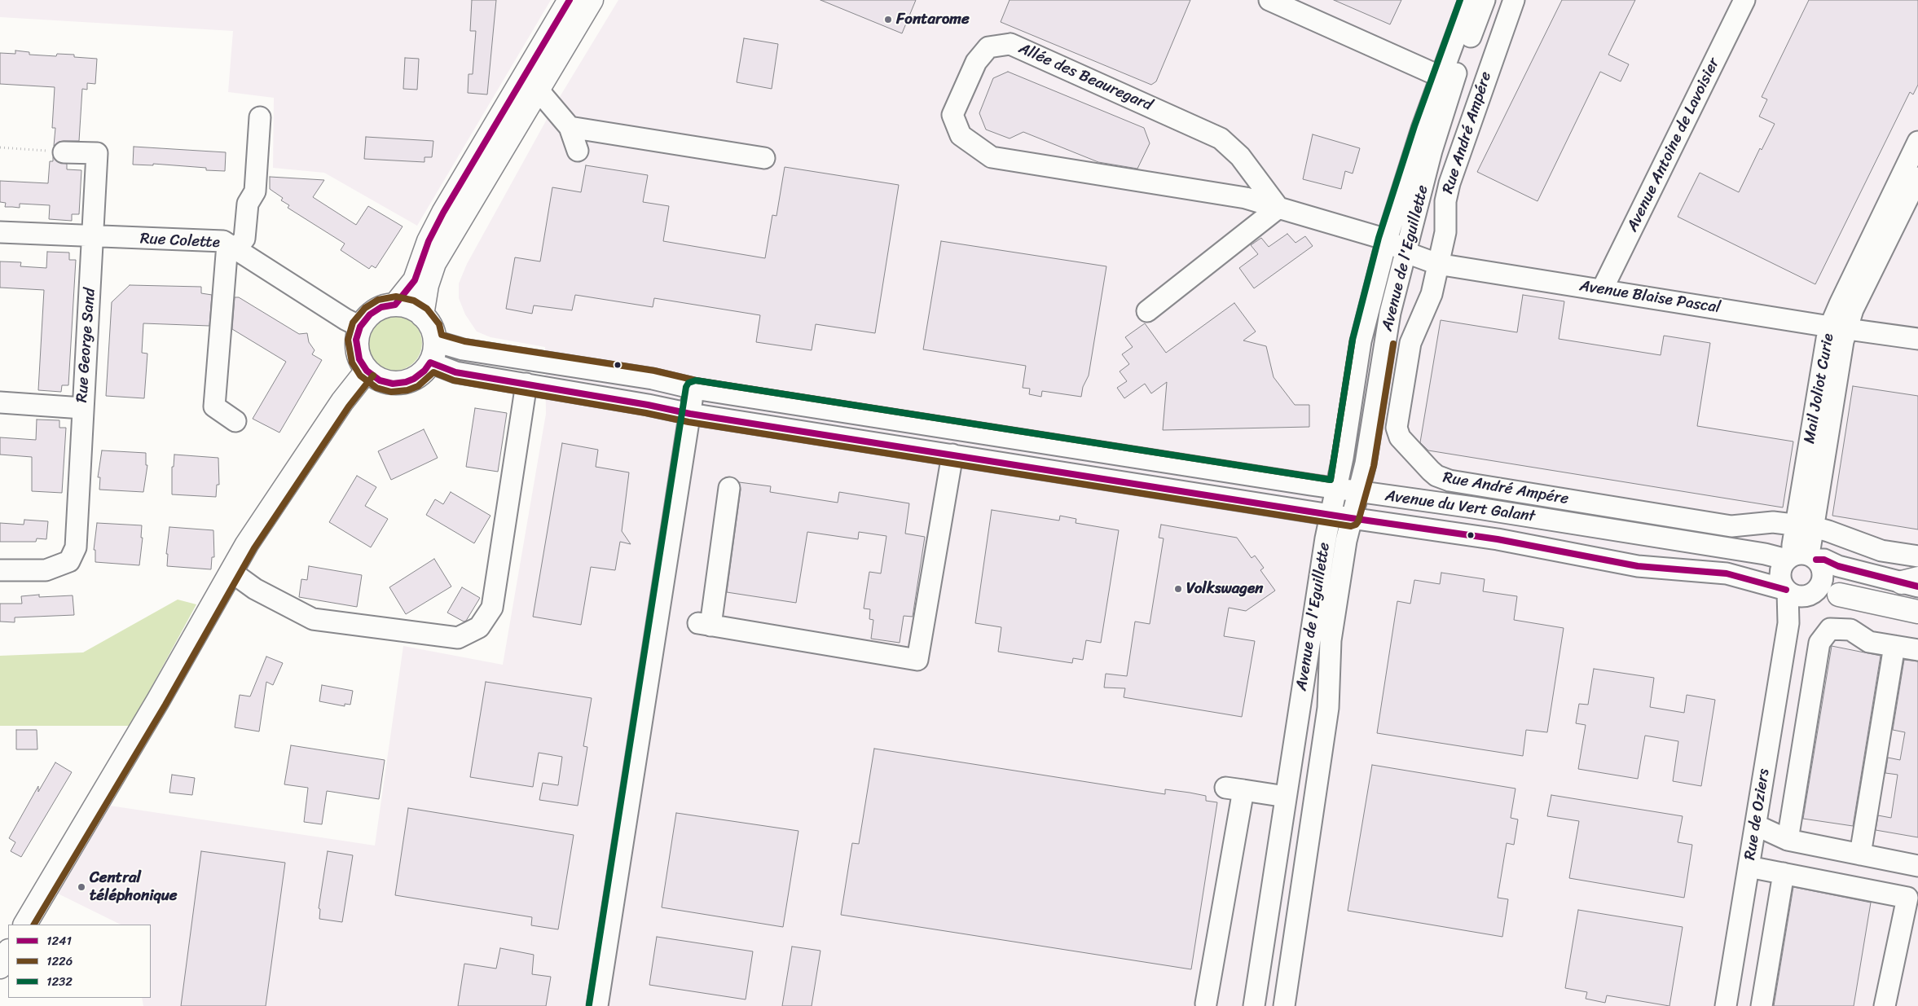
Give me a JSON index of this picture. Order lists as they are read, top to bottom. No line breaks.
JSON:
{"streets":{"street":["Allée des Beauregard","Rue André Ampére","Avenue Antoine de Lavoisier","Rue Colette","Avenue de l'Eguillette","Avenue Blaise Pascal","Rue George Sand","Mail Joliot Curie","Avenue du Vert Galant","Rue de Oziers"]},"crossings":[["Allée des Beauregard","Avenue de l'Eguillette"],["Allée des Beauregard","Avenue Blaise Pascal"],["Rue André Ampére","Avenue Blaise Pascal"],["Rue André Ampére","Mail Joliot Curie"],["Avenue Antoine de Lavoisier","Avenue Blaise Pascal"],["Rue Colette","Rue George Sand"],["Rue Colette","Avenue du Vert Galant"],["Avenue de l'Eguillette","Avenue Blaise Pascal"],["Avenue de l'Eguillette","Avenue du Vert Galant"],["Avenue Blaise Pascal","Mail Joliot Curie"],["Mail Joliot Curie","Avenue du Vert Galant"],["Mail Joliot Curie","Rue de Oziers"],["Avenue du Vert Galant","Rue de Oziers"]],"places":["Fontarome","Volkswagen","Central téléphonique"],"lines":["transit line 1241","transit line 1232","transit line 1226"],"legend":["1241","1226","1232"]}
